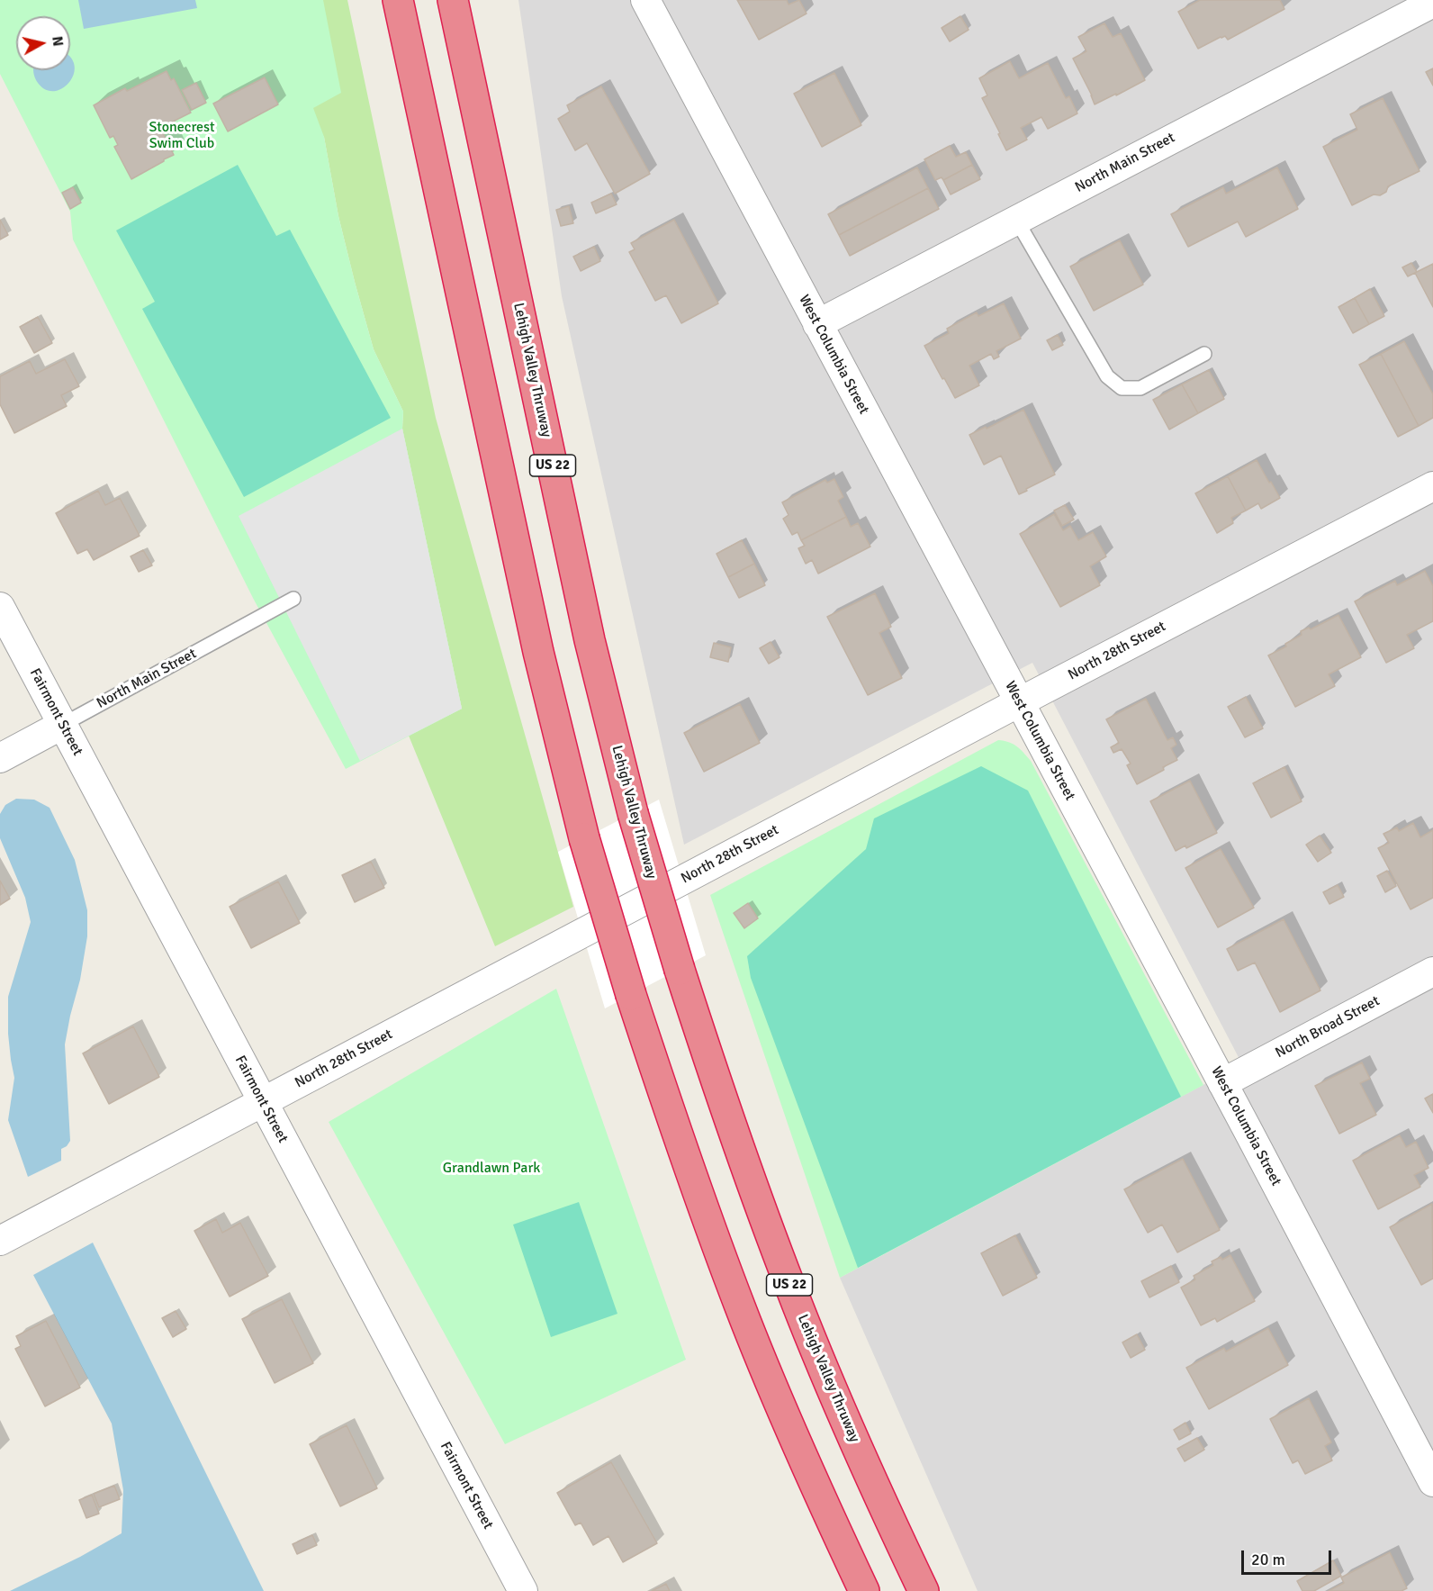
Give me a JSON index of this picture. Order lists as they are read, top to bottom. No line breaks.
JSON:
{"streets":{"highway":["Lehigh Valley Thruway","US 22"],"street":["North Main Street","West Columbia Street","North 28th Street","Fairmont Street","North Broad Street"]},"crossings":[["North Main Street","West Columbia Street"],["North Main Street","Fairmont Street"],["West Columbia Street","North 28th Street"],["West Columbia Street","North Broad Street"],["North 28th Street","Fairmont Street"]],"parks":["Stonecrest Swim Club","Grandlawn Park"],"scale_bar":"20 m","north":"right"}
